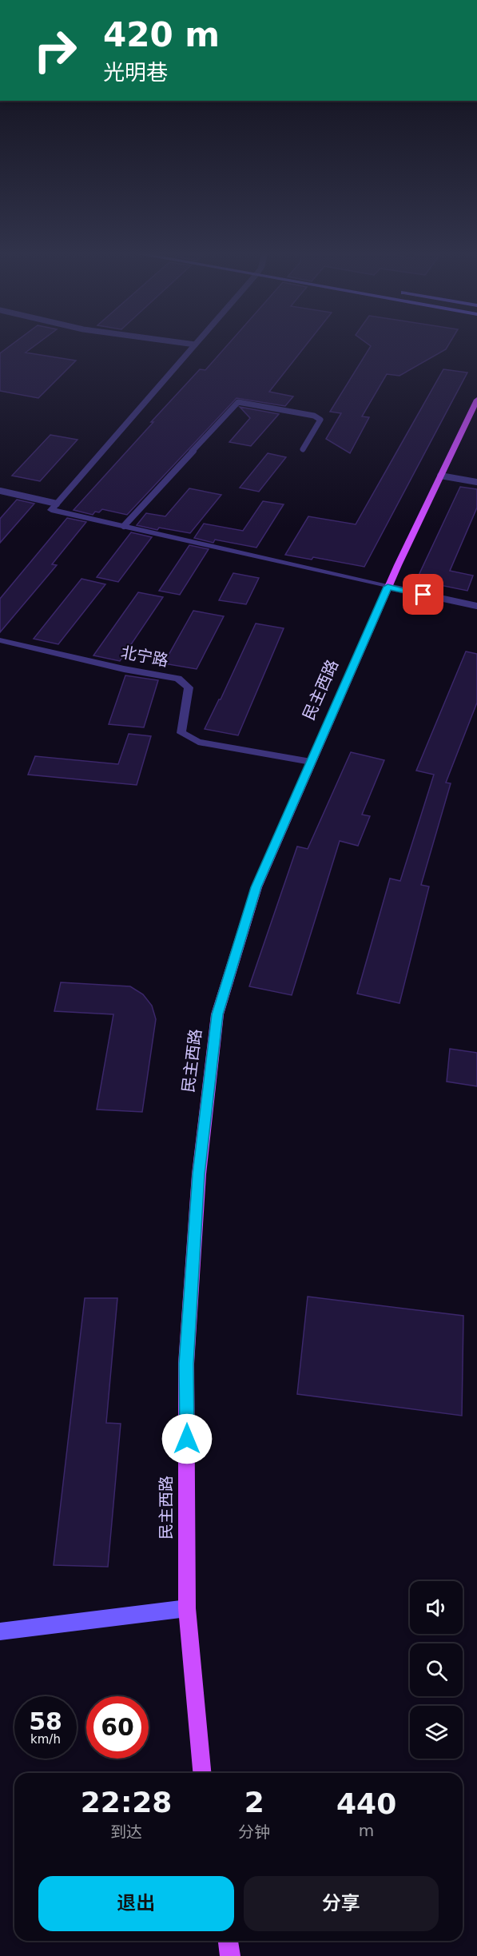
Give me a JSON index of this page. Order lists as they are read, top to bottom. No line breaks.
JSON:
{"streets":{"main road":["民主西路"],"street":["北宁路"]},"crossings":[["北宁路","民主西路"]],"page":{"turn":["420 m","光明巷"],"speed":"58 km/h","limit":"60","eta":["22:28","到达","2","分钟","440","m"],"buttons":["退出","分享"]}}
